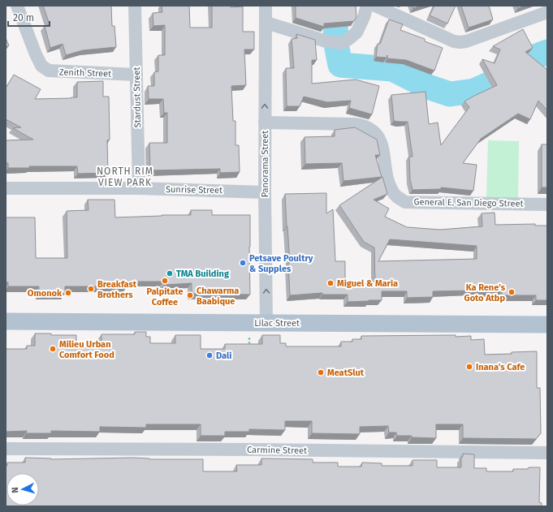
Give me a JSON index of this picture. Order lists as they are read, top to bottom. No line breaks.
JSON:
{"streets":{"main road":["Lilac Street"],"street":["Zenith Street","Stardust Street","Panorama Street","Sunrise Street","General E. San Diego Street","Carmine Street"]},"crossings":[["Zenith Street","Stardust Street"],["Stardust Street","Sunrise Street"],["Panorama Street","Sunrise Street"],["Panorama Street","General E. San Diego Street"],["Panorama Street","Lilac Street"]],"one_way":["Panorama Street"],"districts":["NORTH RIM VIEW PARK"],"places":["Petsave Poultry & Supples","TMA Building","Palpitate Coffee","Miguel & Maria","Breakfast Brothers","Ka Rene's Goto Atbp","Omonok","Chawarma Baabique","Milieu Urban Comfort Food","Dali","Inana's Cafe","MeatSlut"],"scale_bar":"20 m","north":"left"}
